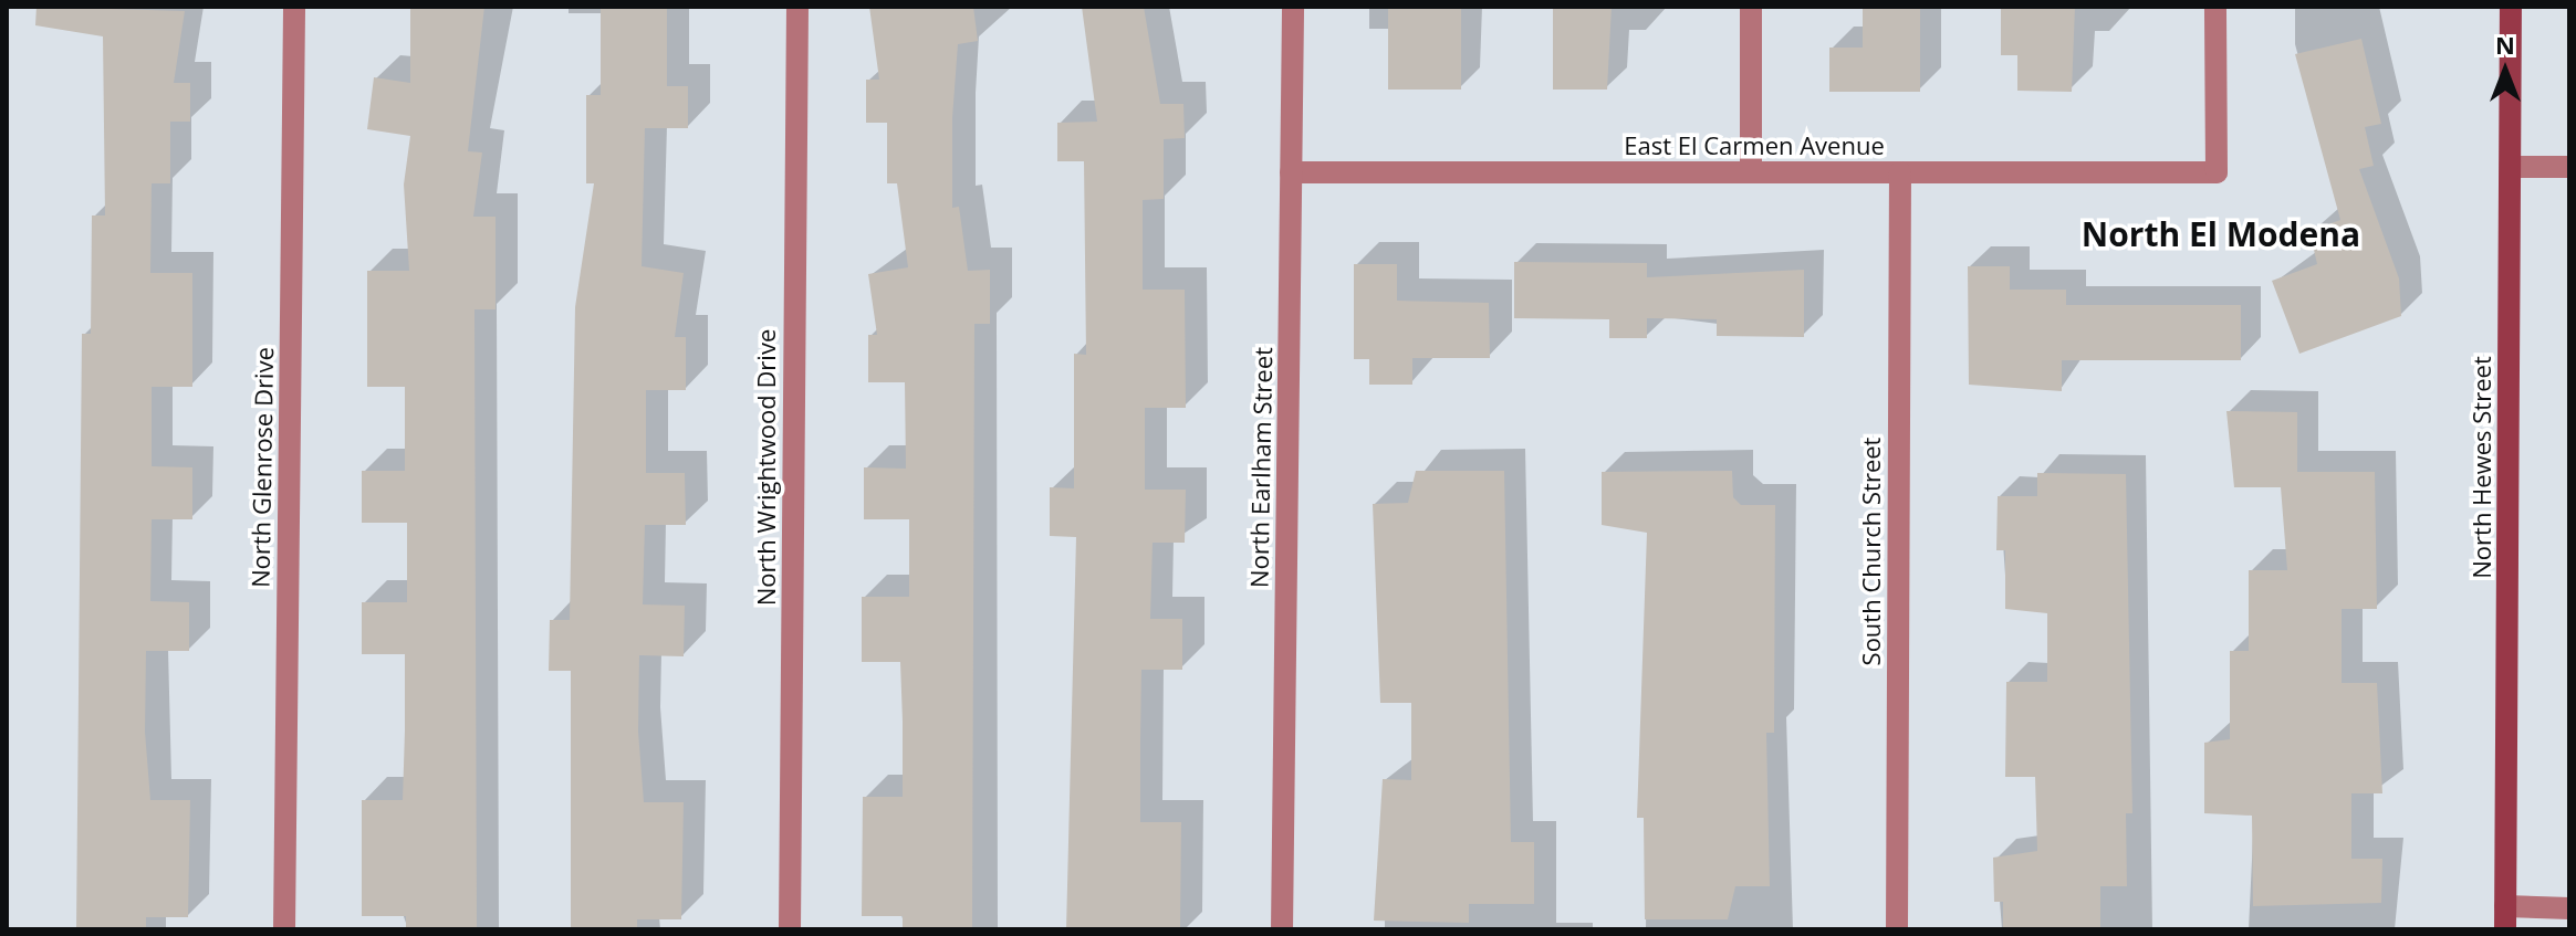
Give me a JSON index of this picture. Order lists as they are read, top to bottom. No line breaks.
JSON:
{"streets":{"main road":["North Hewes Street"],"street":["East El Carmen Avenue","North Glenrose Drive","North Wrightwood Drive","North Earlham Street","South Church Street"]},"crossings":[["East El Carmen Avenue","North Earlham Street"],["East El Carmen Avenue","South Church Street"]],"districts":["North El Modena"],"north":"top"}
